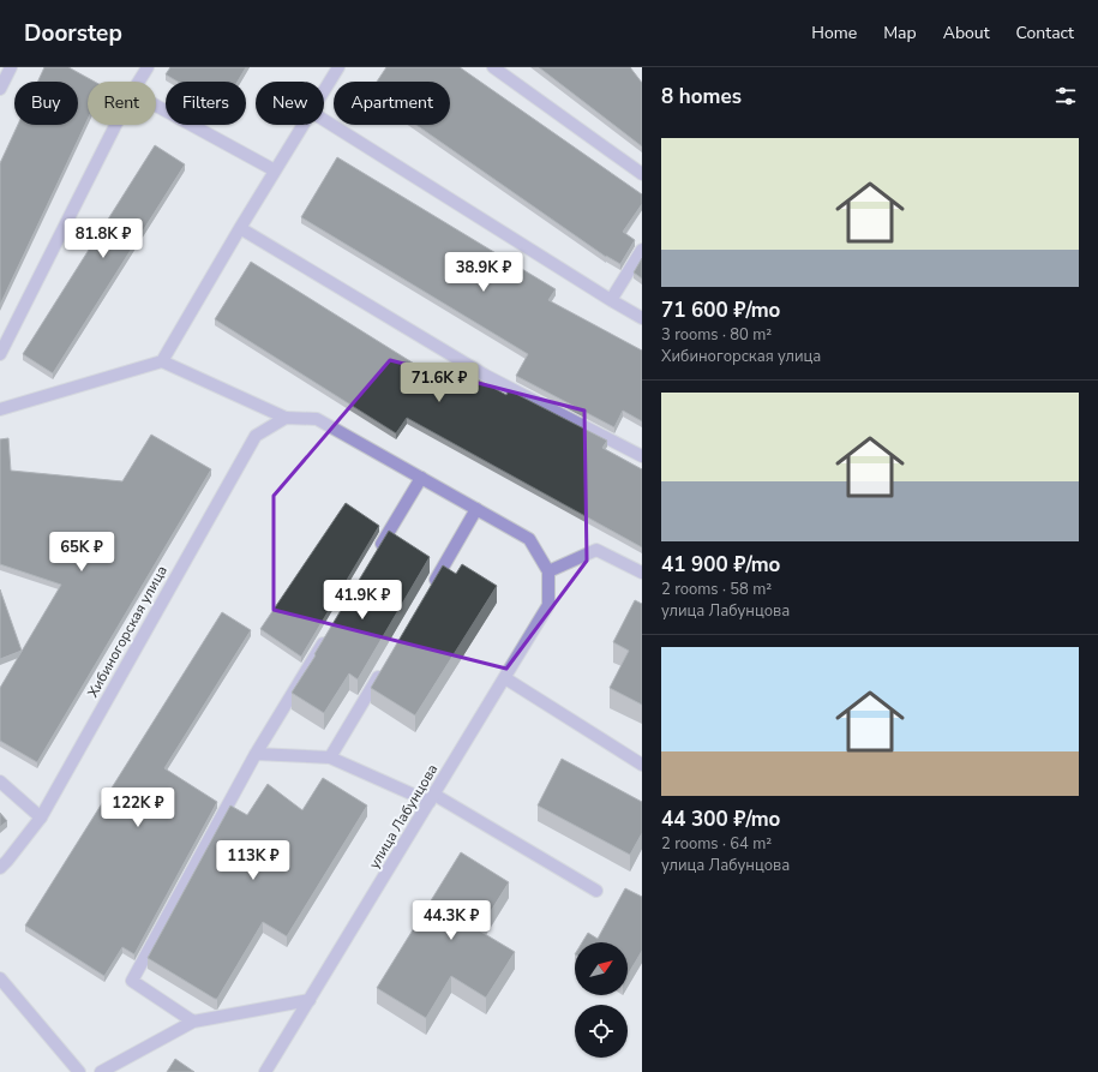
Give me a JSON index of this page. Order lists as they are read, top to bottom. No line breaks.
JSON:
{"streets":{"street":["Хибиногорская улица","улица Лабунцова"]},"north":"top right","page":{"header":"Doorstep","nav":["Home","Map","About","Contact"],"heading":"8 homes","chip":["Buy","Rent","Filters","New","Apartment"],"list":[{"name":"71 600 ₽/mo","note":"3 rooms · 80 m² · Хибиногорская улица"},{"name":"41 900 ₽/mo","note":"2 rooms · 58 m² · улица Лабунцова"},{"name":"44 300 ₽/mo","note":"2 rooms · 64 m² · улица Лабунцова"}],"price":["81.8K ₽","38.9K ₽","71.6K ₽","65K ₽","41.9K ₽","122K ₽","113K ₽","44.3K ₽"]}}
